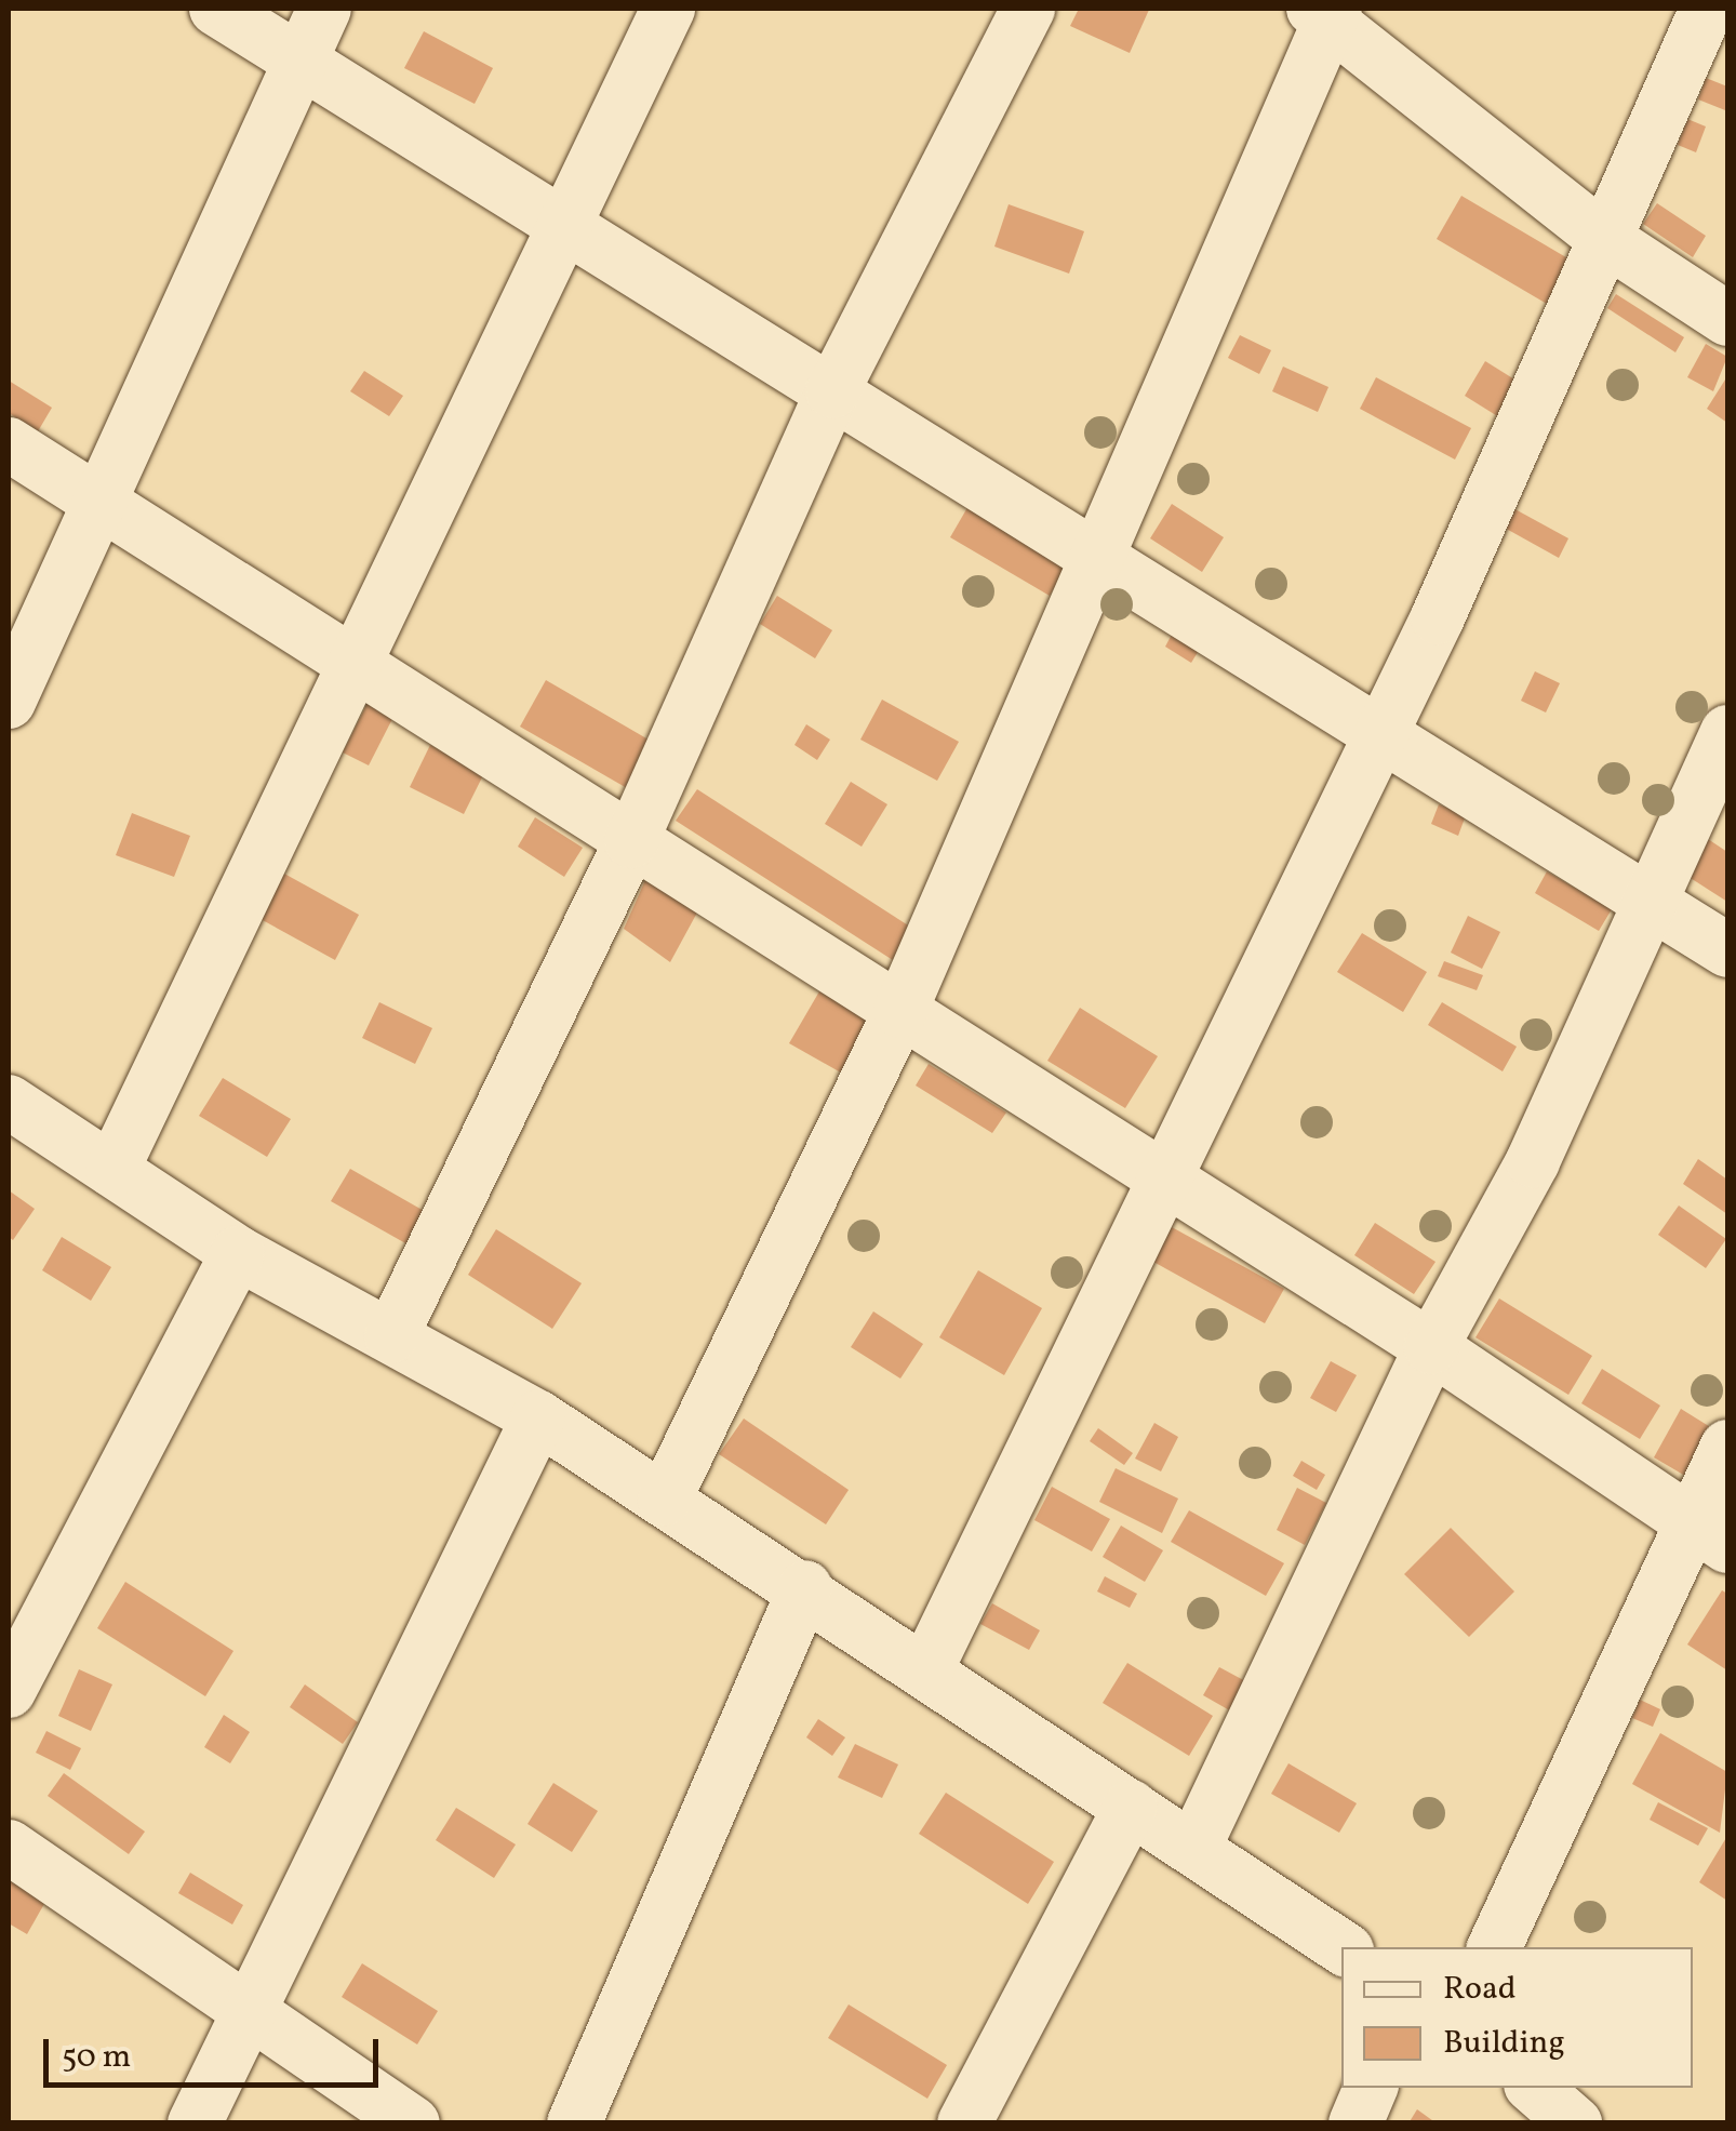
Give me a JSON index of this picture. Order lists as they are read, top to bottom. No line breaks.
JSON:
{"legend":["Road","Building"],"scale_bar":"50 m"}
